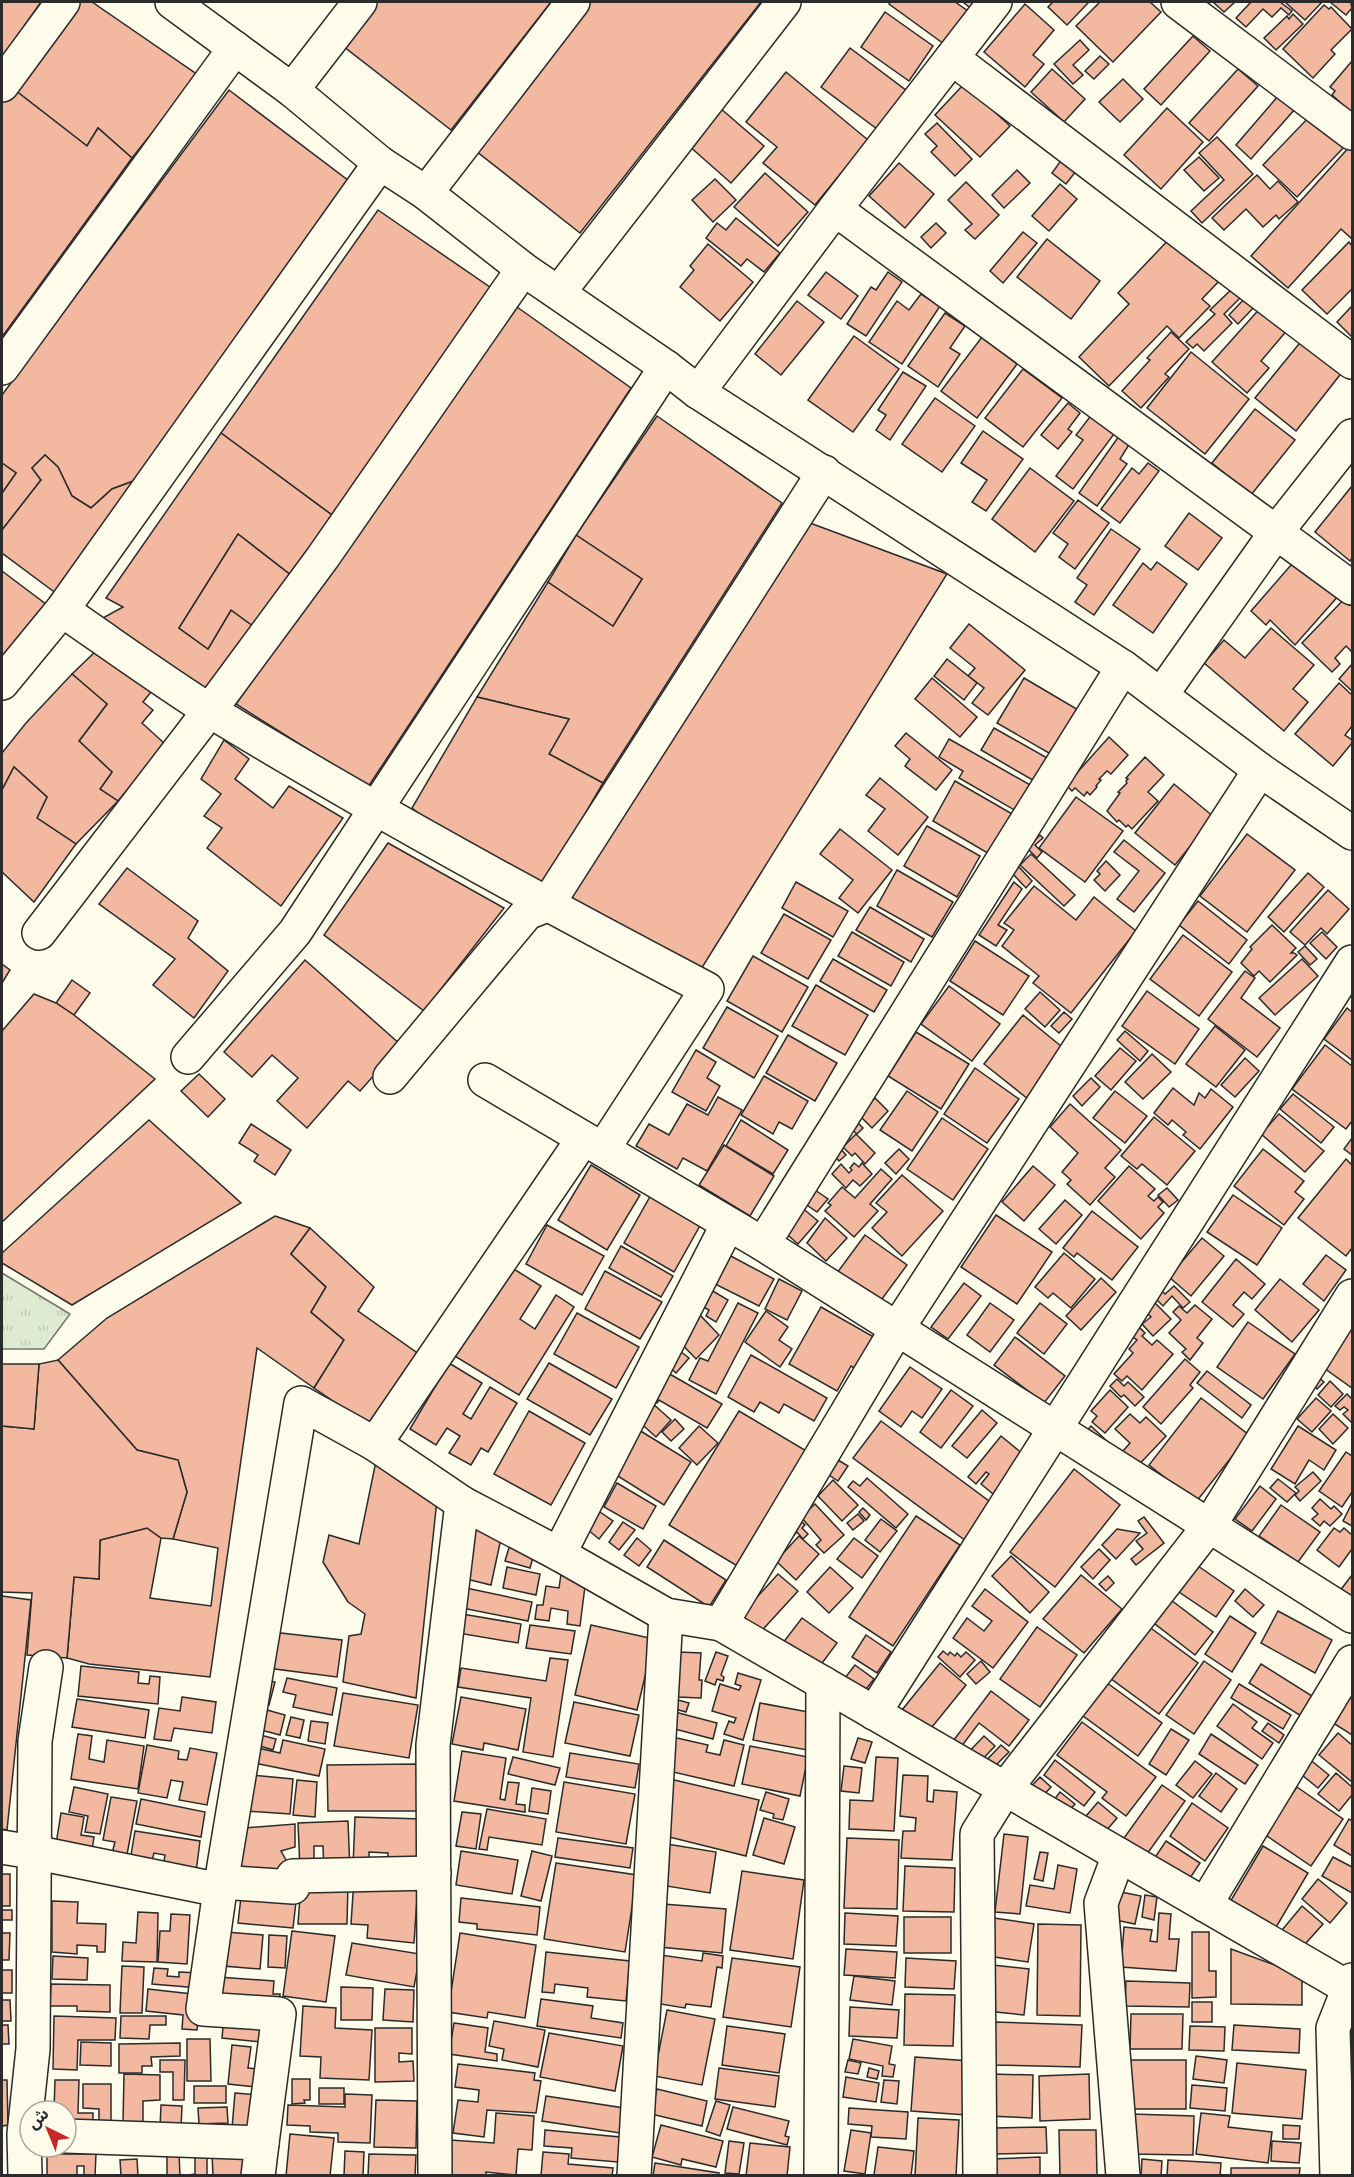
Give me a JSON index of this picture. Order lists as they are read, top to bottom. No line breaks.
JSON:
{"north":"top left"}
